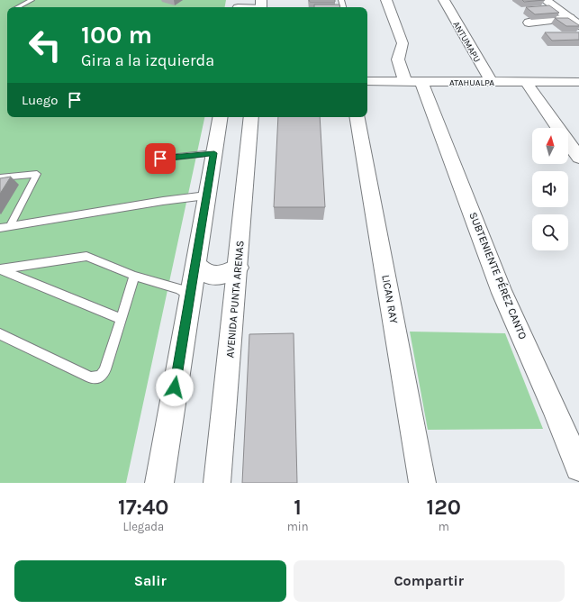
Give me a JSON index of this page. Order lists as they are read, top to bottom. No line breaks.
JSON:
{"streets":{"street":["ANTUMAPU","ATAHUALPA","SUBTENIENTE PÉREZ CANTO","AVENIDA PUNTA ARENAS","LICAN RAY"]},"crossings":[["ANTUMAPU","ATAHUALPA"],["ATAHUALPA","SUBTENIENTE PÉREZ CANTO"]],"north":"top","page":{"turn":["100 m","Gira a la izquierda"],"then":"Luego","eta":["17:40","Llegada","1","min","120","m"],"buttons":["Salir","Compartir"]}}
